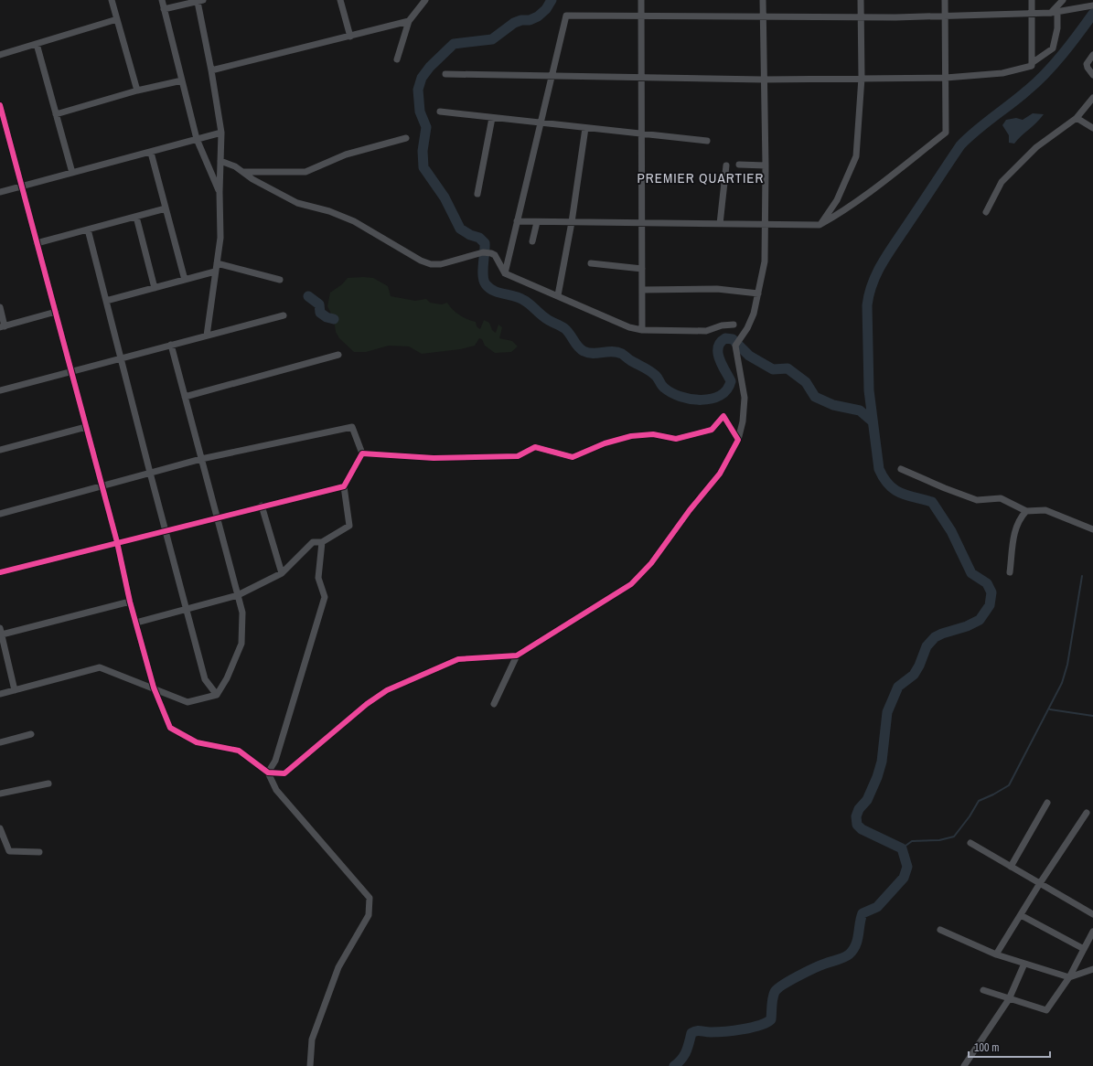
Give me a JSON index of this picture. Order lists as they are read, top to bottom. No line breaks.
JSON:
{"districts":["PREMIER QUARTIER"],"scale_bar":"100 m"}
